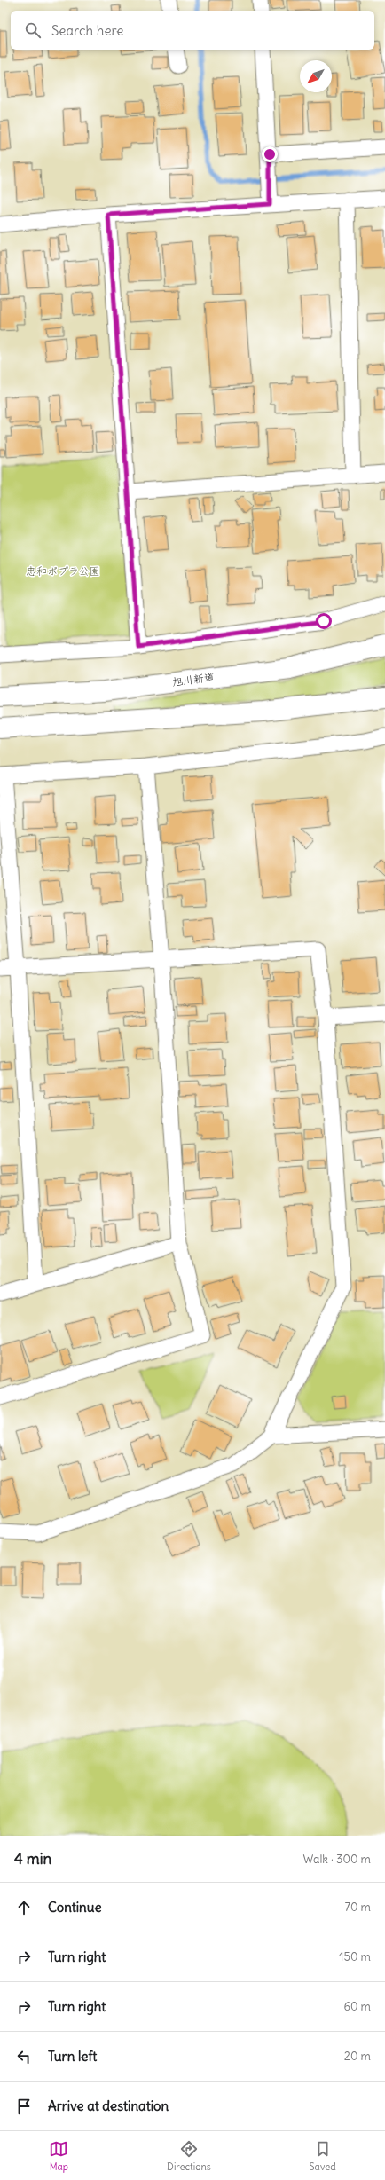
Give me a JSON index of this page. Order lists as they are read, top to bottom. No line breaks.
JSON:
{"streets":{"highway":["旭川新道"]},"parks":["忠和ポプラ公園"],"north":"bottom left","page":{"search":"Search here","heading":["4 min","Walk · 300 m"],"list":[["Continue","70 m"],["Turn right","150 m"],["Turn right","60 m"],["Turn left","20 m"],"Arrive at destination"],"nav":["Map","Directions","Saved"]}}
